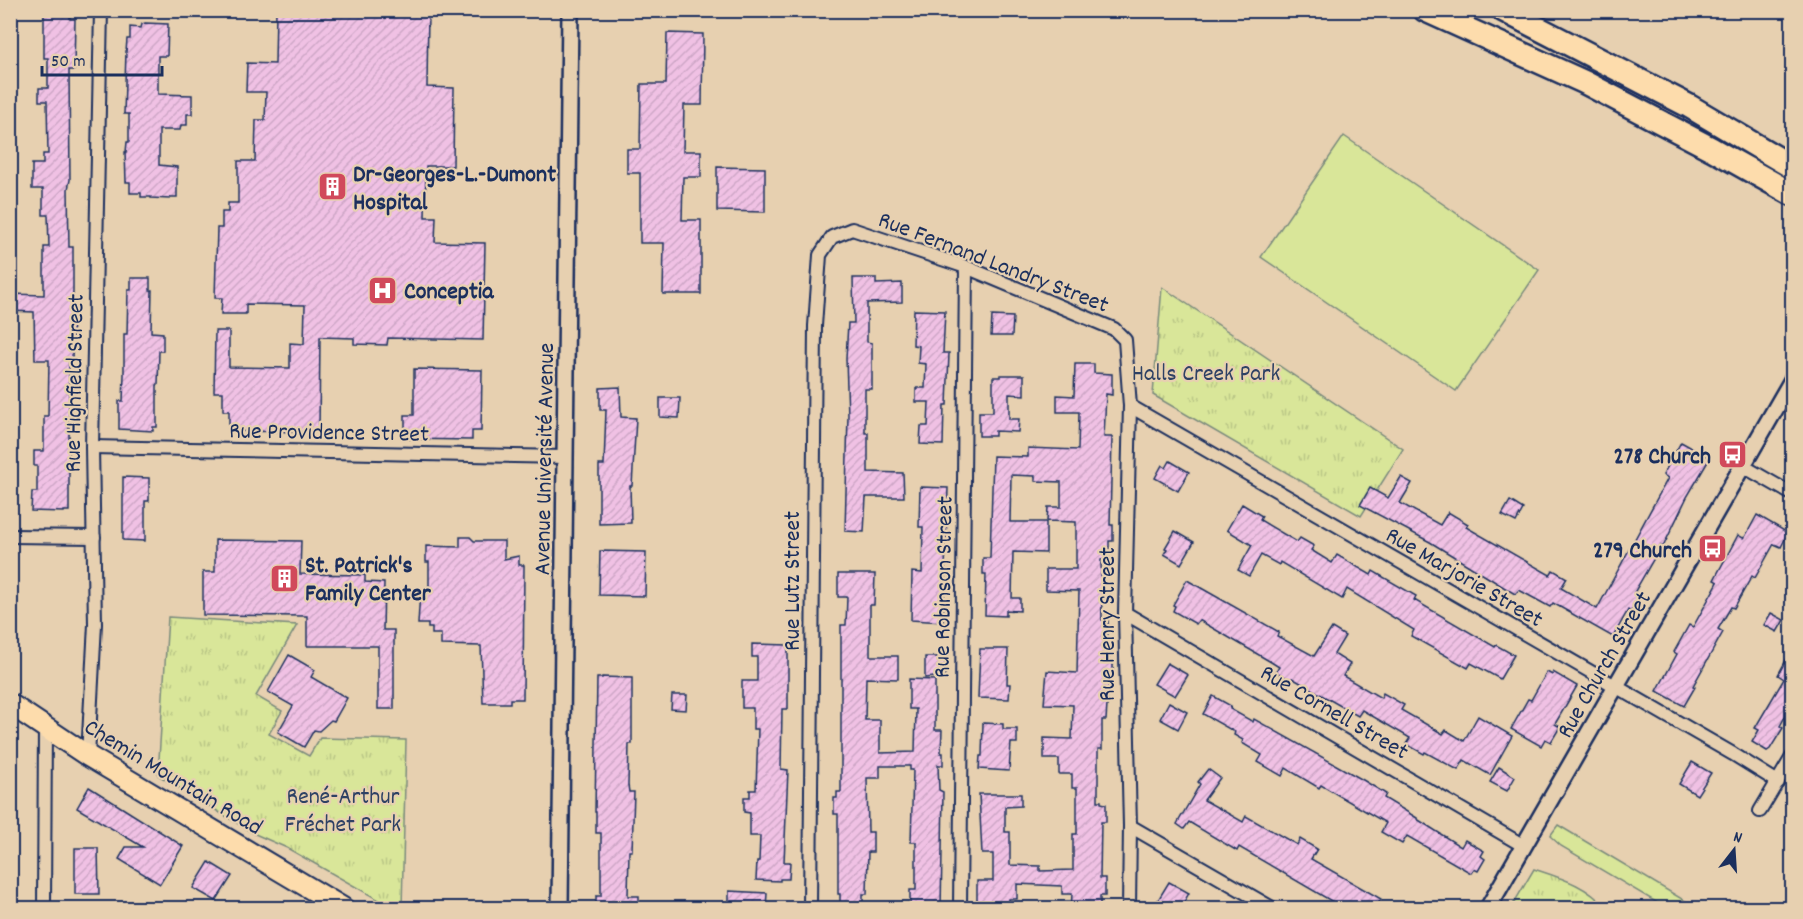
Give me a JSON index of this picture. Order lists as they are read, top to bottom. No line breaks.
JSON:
{"streets":{"main road":["Chemin Mountain Road"],"street":["Rue Fernand Landry Street","Rue Highfield Street","Rue Providence Street","Avenue Université Avenue","Rue Marjorie Street","Rue Lutz Street","Rue Robinson Street","Rue Henry Street","Rue Church Street","Rue Cornell Street"]},"crossings":[["Rue Fernand Landry Street","Rue Lutz Street"],["Rue Fernand Landry Street","Rue Robinson Street"],["Rue Fernand Landry Street","Rue Henry Street"],["Rue Highfield Street","Rue Providence Street"],["Rue Highfield Street","Chemin Mountain Road"],["Rue Providence Street","Avenue Université Avenue"],["Rue Marjorie Street","Rue Henry Street"],["Rue Marjorie Street","Rue Church Street"],["Rue Henry Street","Rue Cornell Street"],["Rue Church Street","Rue Cornell Street"]],"parks":["Halls Creek Park","René-Arthur Fréchet Park"],"places":{"building":["Dr-Georges-L.-Dumont Hospital","St. Patrick's Family Center"],"hospital":["Conceptia"],"bus stop":["278 Church","279 Church"]},"scale_bar":"50 m","north":"top"}
